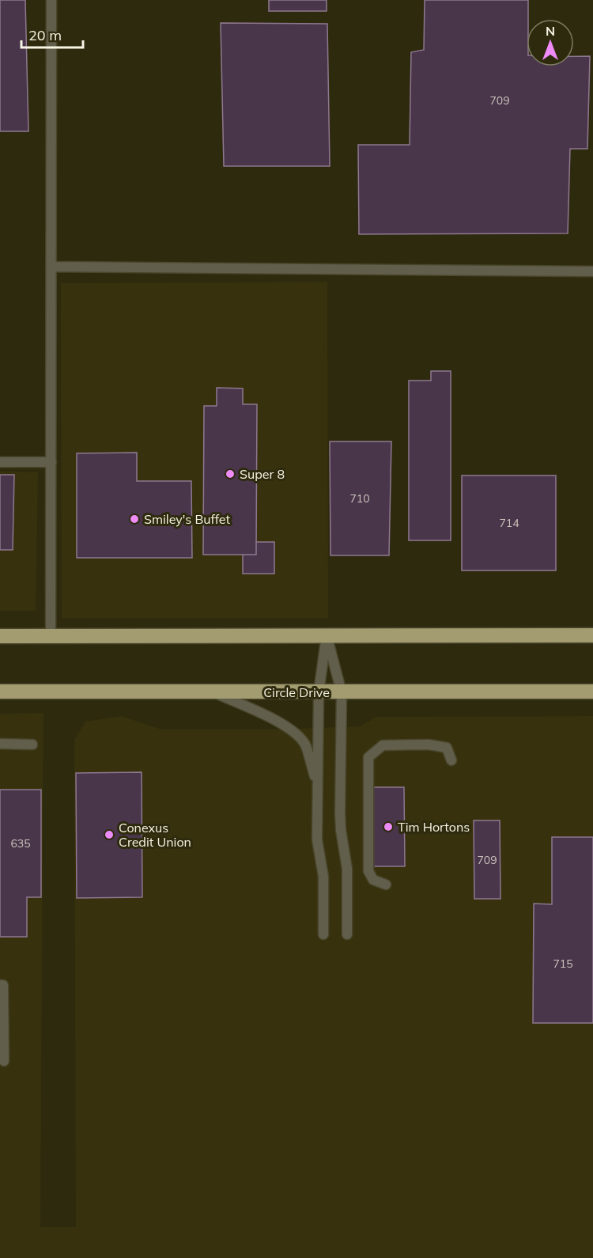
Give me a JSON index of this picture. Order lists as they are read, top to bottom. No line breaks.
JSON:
{"streets":{"highway":["Circle Drive"]},"places":["Super 8","Smiley's Buffet","Tim Hortons","Conexus Credit Union"],"house_numbers":["709","710","714","635","709","715"],"scale_bar":"20 m","north":"top"}
